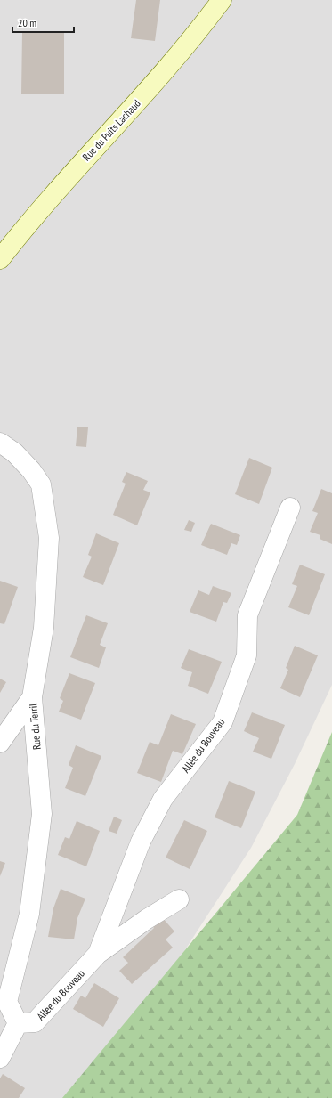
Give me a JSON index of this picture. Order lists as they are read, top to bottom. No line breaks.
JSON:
{"streets":{"street":["Rue du Puits Lachaud","Rue du Terril","Allée du Bouveau"]},"crossings":[["Rue du Terril","Allée du Bouveau"]],"scale_bar":"20 m"}
